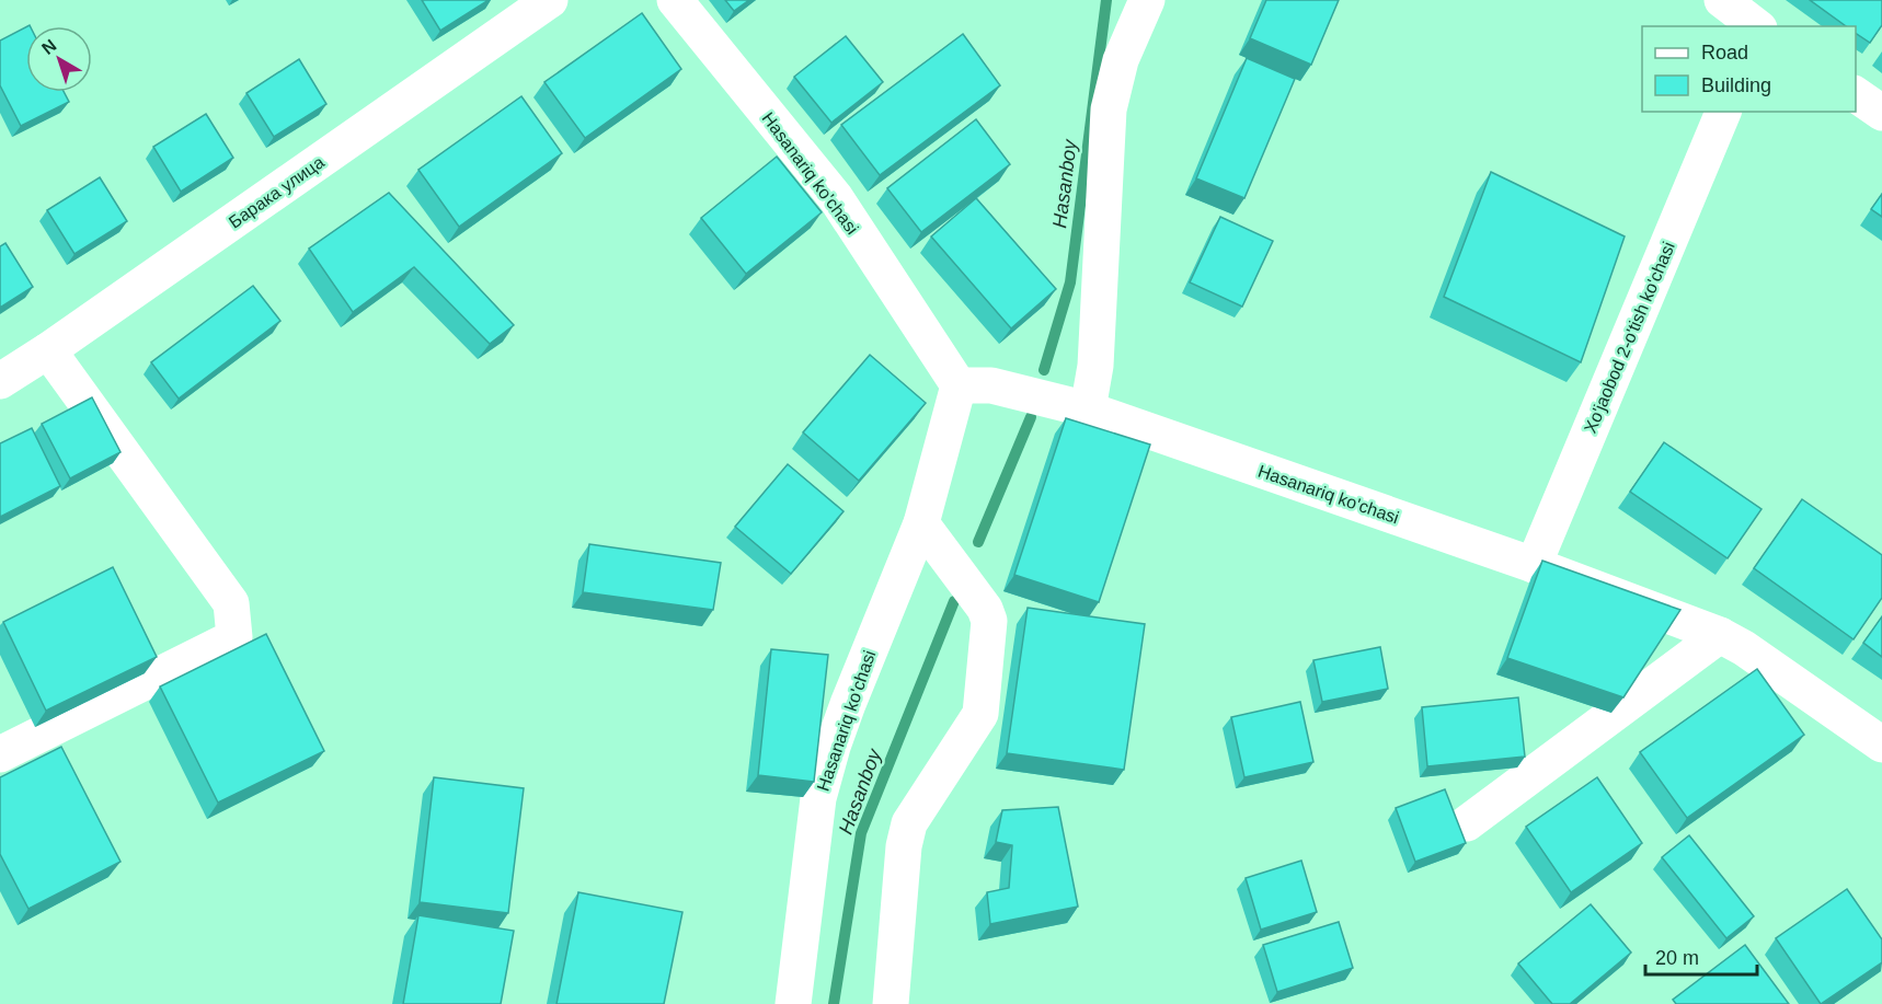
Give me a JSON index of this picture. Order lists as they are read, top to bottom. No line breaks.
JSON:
{"streets":{"street":["Hasanariq ko'chasi","Барака улица","Xo'jaobod 2-o'tish ko'chasi"]},"crossings":[["Hasanariq ko'chasi","Xo'jaobod 2-o'tish ko'chasi"]],"water":["Hasanboy"],"legend":["Road","Building"],"scale_bar":"20 m","north":"top left"}
